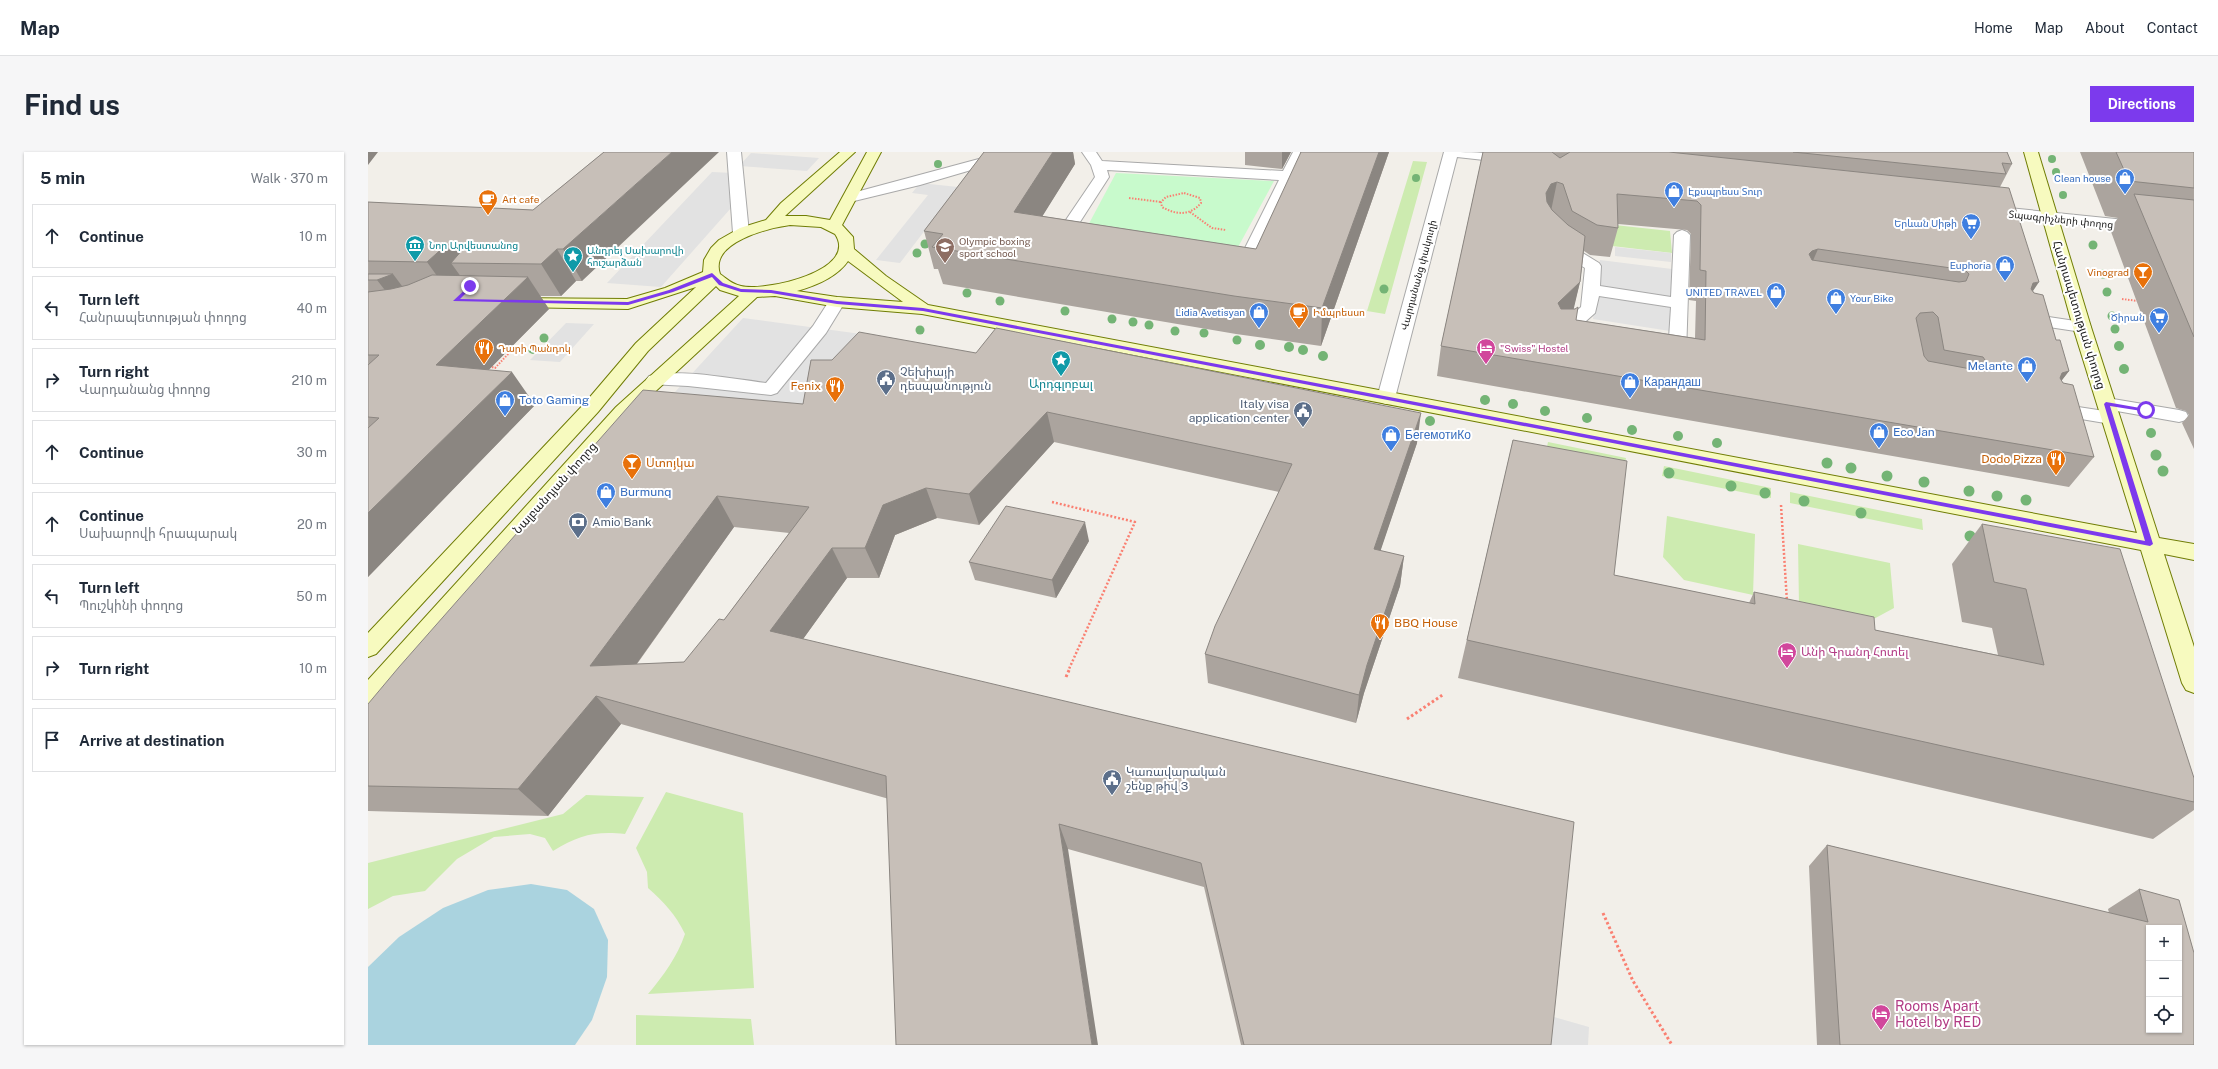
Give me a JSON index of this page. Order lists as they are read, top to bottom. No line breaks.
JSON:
{"streets":{"street":["Տպագրիչների փողոց","Վարդանանց փակուղի","Հանրապետության փողոց","Նալբանդյան փողոց"]},"crossings":[["Տպագրիչների փողոց","Հանրապետության փողոց"]],"places":{"shop":["Clean house","Էքսպրեսս Տուր","Euphoria","UNITED TRAVEL","Your Bike","Lidia Avetisyan","Melante","Карандаш","Toto Gaming","Eco Jan","БегемотиКо","Burmunq"],"cafe":["Art cafe","Իմպրեսսո"],"supermarket":["Երևան Սիթի","Ծիրան"],"museum":["Նոր Արվեստանոց"],"school or university":["Olympic boxing sport school"],"place":["Անդրեյ Սախարովի հուշարձան","Արդգլոբալ"],"bar":["Vinograd","Ստոյկա"],"restaurant":["Դարի Պանդոկ","Fenix","Dodo Pizza","BBQ House"],"hotel":["\"Swiss\" Hostel","Անի Գրանդ Հոտել","Rooms Apart Hotel by RED"],"public building":["Չեխիայի դեսպանություն","Italy visa application center","Կառավարական շենք թիվ 3"],"bank":["Amio Bank"]},"page":{"header":"Map","nav":["Home","Map","About","Contact"],"buttons":"Directions","title":"Find us","heading":["5 min","Walk · 370 m"],"list":[["Continue","10 m"],["Turn left","Հանրապետության փողոց","40 m"],["Turn right","Վարդանանց փողոց","210 m"],["Continue","30 m"],["Continue","Սախարովի հրապարակ","20 m"],["Turn left","Պուշկինի փողոց","50 m"],["Turn right","10 m"],"Arrive at destination"],"map_buttons":["+","−"]}}
